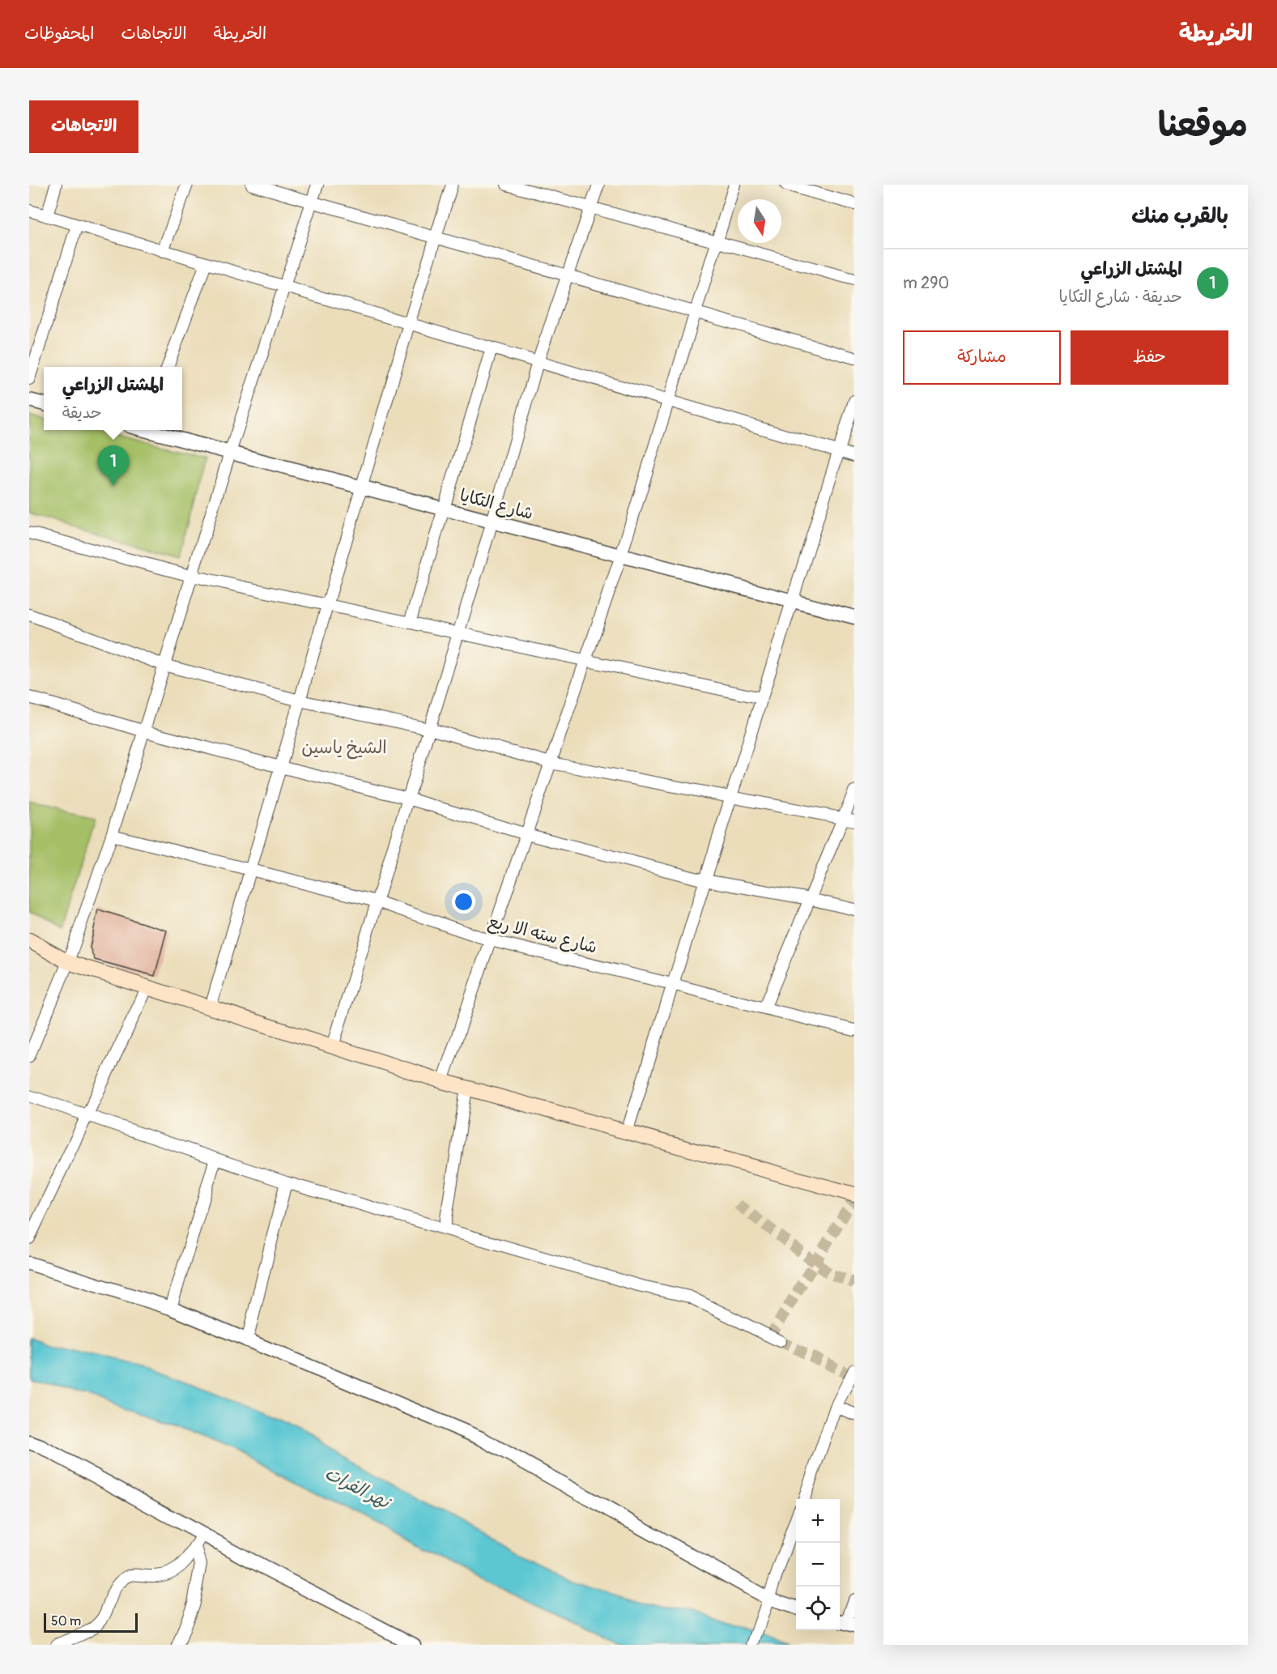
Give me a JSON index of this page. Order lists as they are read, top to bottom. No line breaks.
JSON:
{"streets":{"street":["شارع التكايا","شارع سته الا ربع"]},"districts":["الشيخ ياسين"],"water":["نهر الفرات"],"scale_bar":"50 m","north":"bottom","page":{"header":"الخريطة","nav":["الخريطة","الاتجاهات","المحفوظات"],"title":"موقعنا","buttons":["الاتجاهات",["حفظ","مشاركة"]],"heading":"بالقرب منك","list":[{"mark":"1","name":"المشتل الزراعي","note":"حديقة · شارع التكايا","value":"290 m"}],"popup":["المشتل الزراعي","حديقة"],"pins":"1","map_buttons":["+","−"],"scale":"50 m"}}
